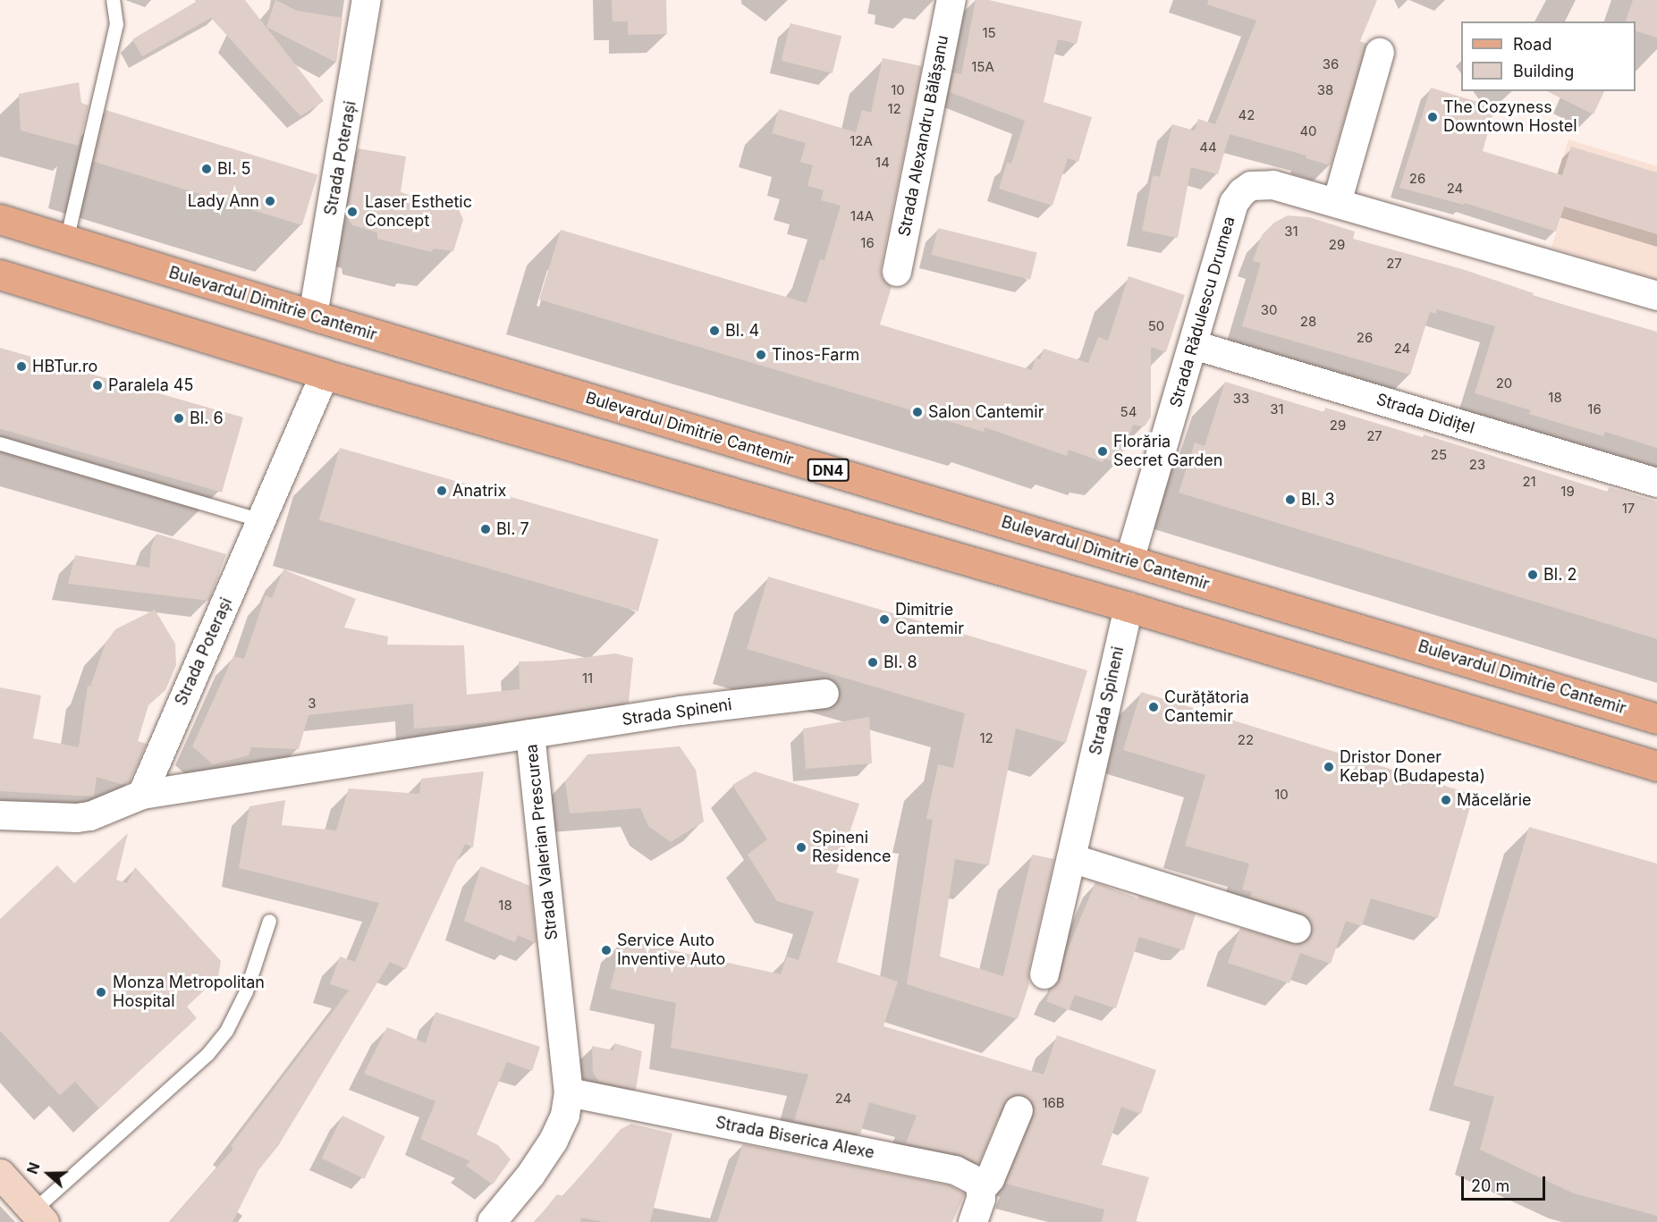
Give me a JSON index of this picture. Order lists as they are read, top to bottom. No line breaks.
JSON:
{"streets":{"main road":["Bulevardul Dimitrie Cantemir","DN4"],"street":["Strada Alexandru Bălășanu","Strada Poterași","Strada Rădulescu Drumea","Strada Didițel","Strada Spineni","Strada Valerian Prescurea","Strada Biserica Alexe"]},"crossings":[["Strada Poterași","Bulevardul Dimitrie Cantemir"],["Strada Poterași","Strada Valerian Prescurea"],["Bulevardul Dimitrie Cantemir","Strada Rădulescu Drumea"],["Strada Rădulescu Drumea","Strada Didițel"],["Strada Spineni","Strada Valerian Prescurea"],["Strada Valerian Prescurea","Strada Biserica Alexe"]],"places":["The Cozyness Downtown Hostel","Bl. 5","Lady Ann","Laser Esthetic Concept","Bl. 4","Tinos-Farm","HBTur.ro","Paralela 45","Salon Cantemir","Bl. 6","Florăria Secret Garden","Anatrix","Bl. 3","Bl. 7","Bl. 2","Dimitrie Cantemir","Bl. 8","Curățătoria Cantemir","Dristor Doner Kebap (Budapesta)","Măcelărie","Spineni Residence","Service Auto Inventive Auto","Monza Metropolitan Hospital"],"house_numbers":["15","36","15A","10","38","12","42","40","12A","44","14","26","24","14A","31","16","29","27","30","28","50","26","24","20","18","33","31","16","54","29","27","25","23","21","19","17","11","3","12","22","10","18","24","16B"],"legend":["Road","Building"],"scale_bar":"20 m","north":"left"}
